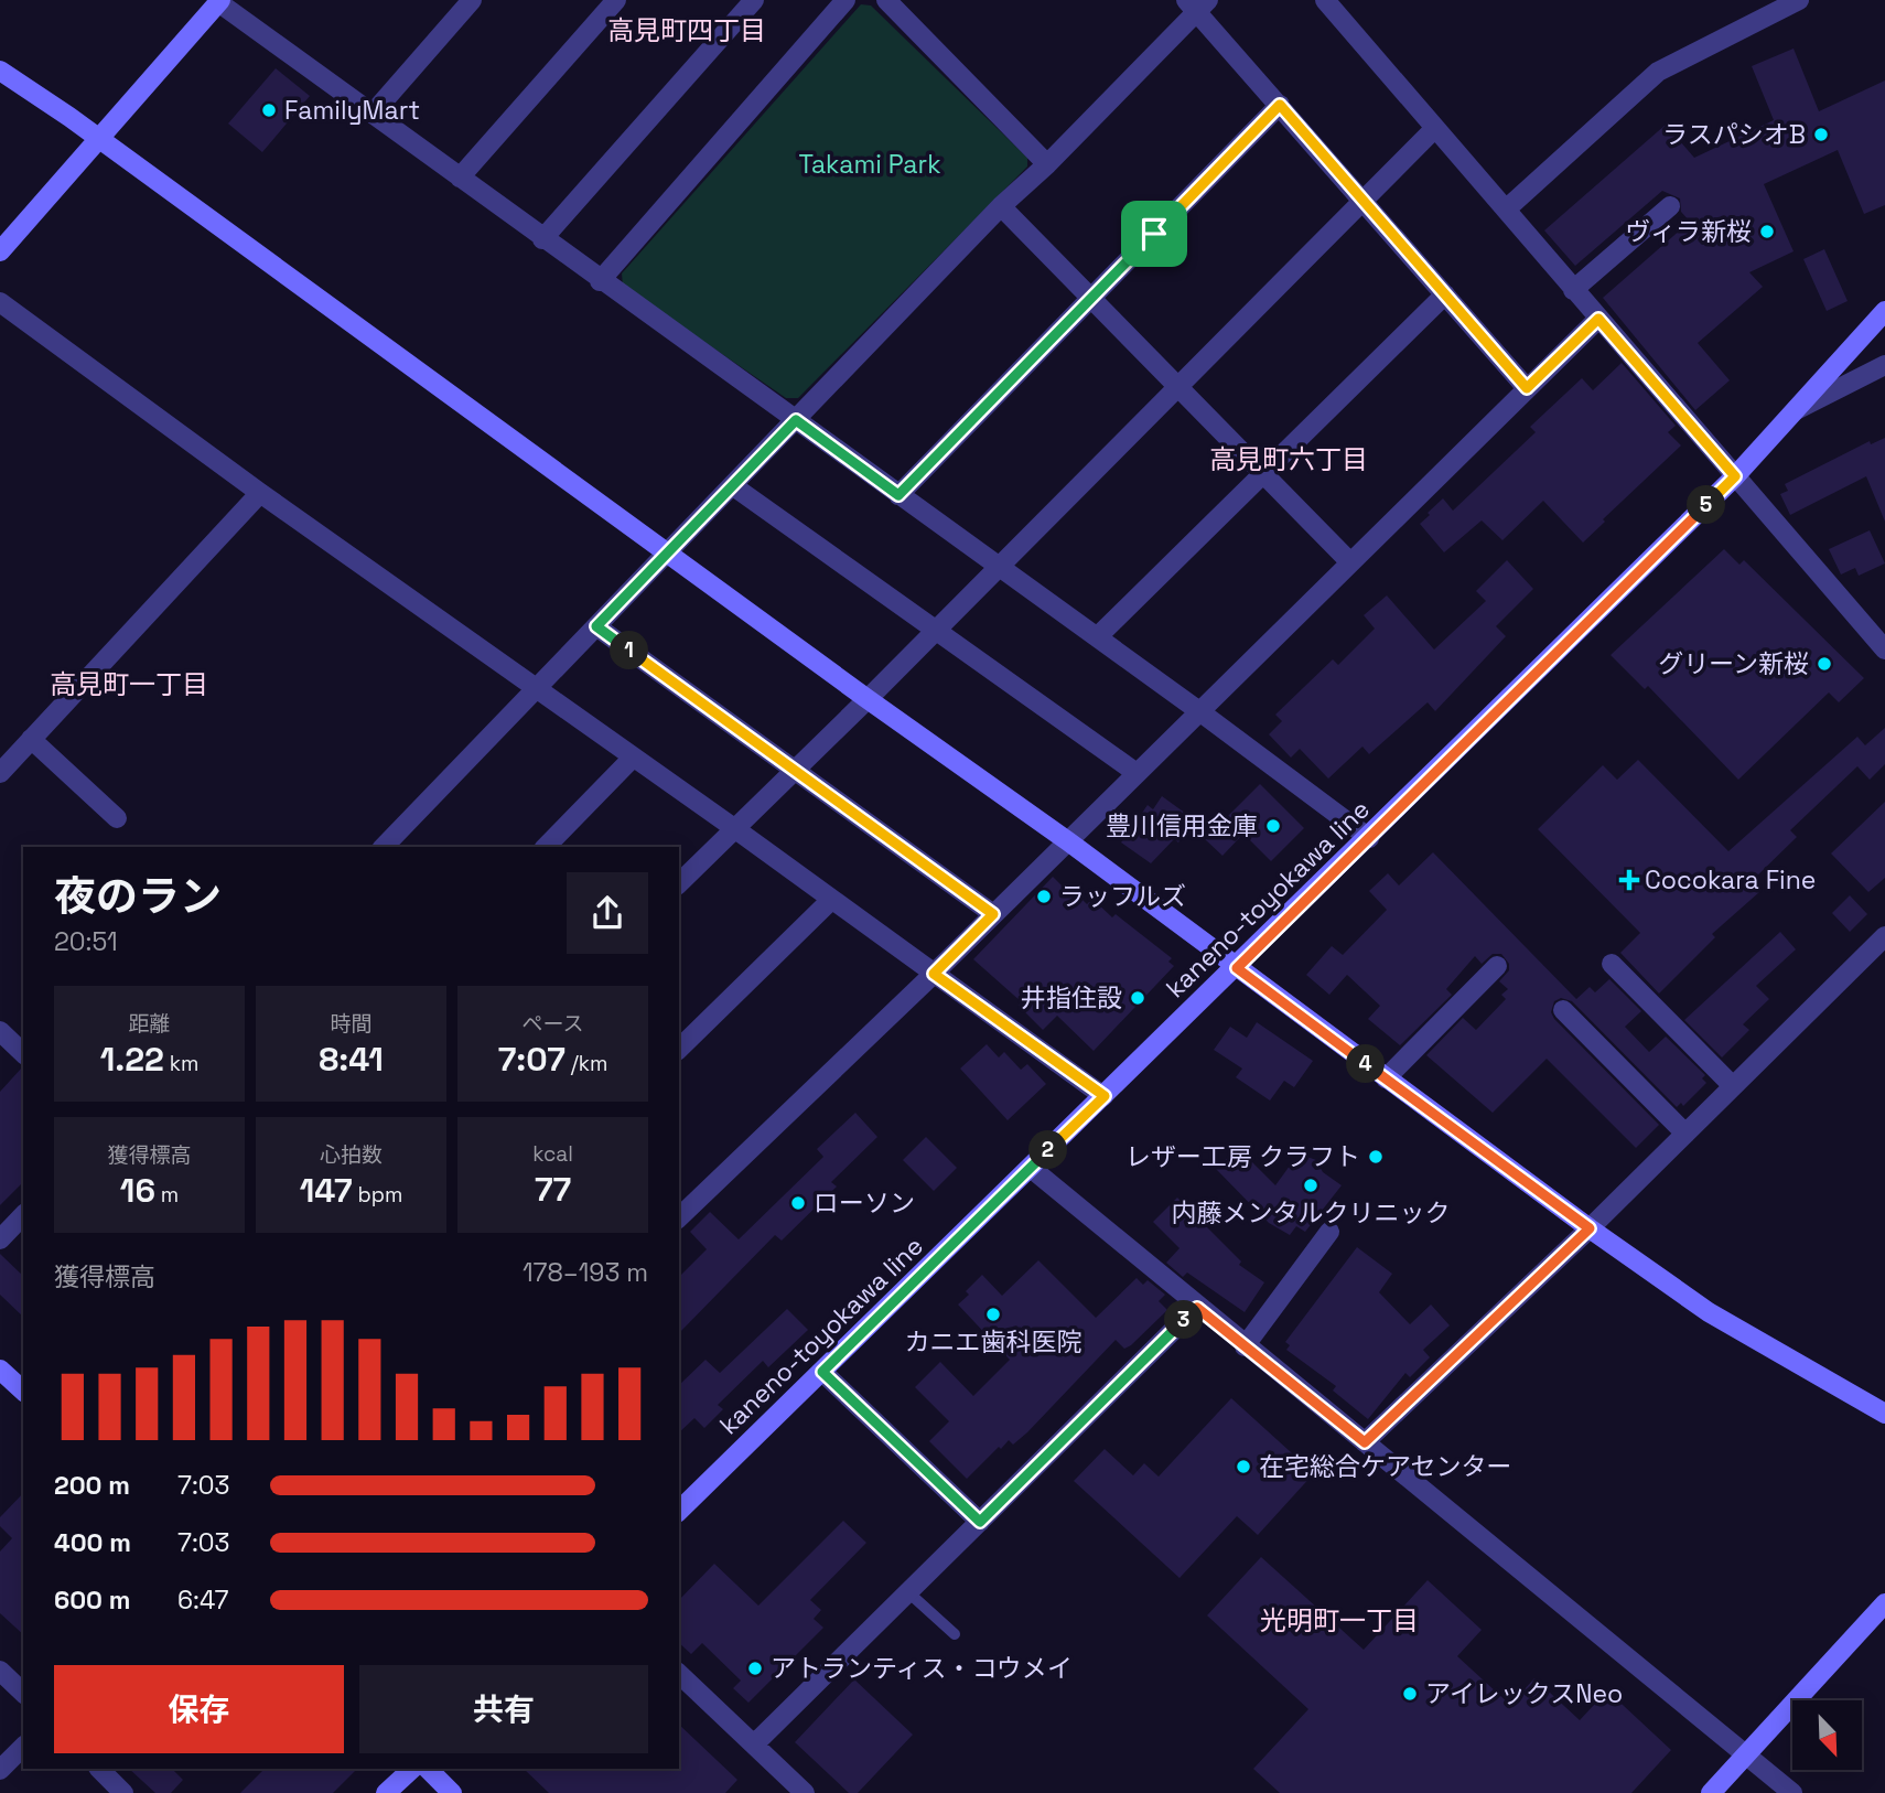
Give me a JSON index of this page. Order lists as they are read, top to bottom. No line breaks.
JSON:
{"streets":{"street":["kaneno-toyokawa line"]},"districts":["高見町四丁目","高見町六丁目","高見町一丁目","光明町一丁目"],"parks":["Takami Park"],"places":{"other":["FamilyMart","ラスパシオB","ヴィラ新桜","グリーン新桜","豊川信用金庫","ラッフルズ","井指住設","レザー工房 クラフト","内藤メンタルクリニック","ローソン","カニエ歯科医院","在宅総合ケアセンター","アトランティス・コウメイ","アイレックスNeo"],"health":["Cocokara Fine"]},"north":"bottom right","page":{"pins":["5","1","4","2","3"],"heading":["夜のラン","20:51"],"stats":[["距離","1.22 km"],["時間","8:41"],["ペース","7:07 /km"],["獲得標高","16 m"],["心拍数","147 bpm"],["kcal","77"]],"chart":["獲得標高","178–193 m"],"list":[{"name":"200 m","note":"7:03"},{"name":"400 m","note":"7:03"},{"name":"600 m","note":"6:47"}],"buttons":["保存","共有"]}}
